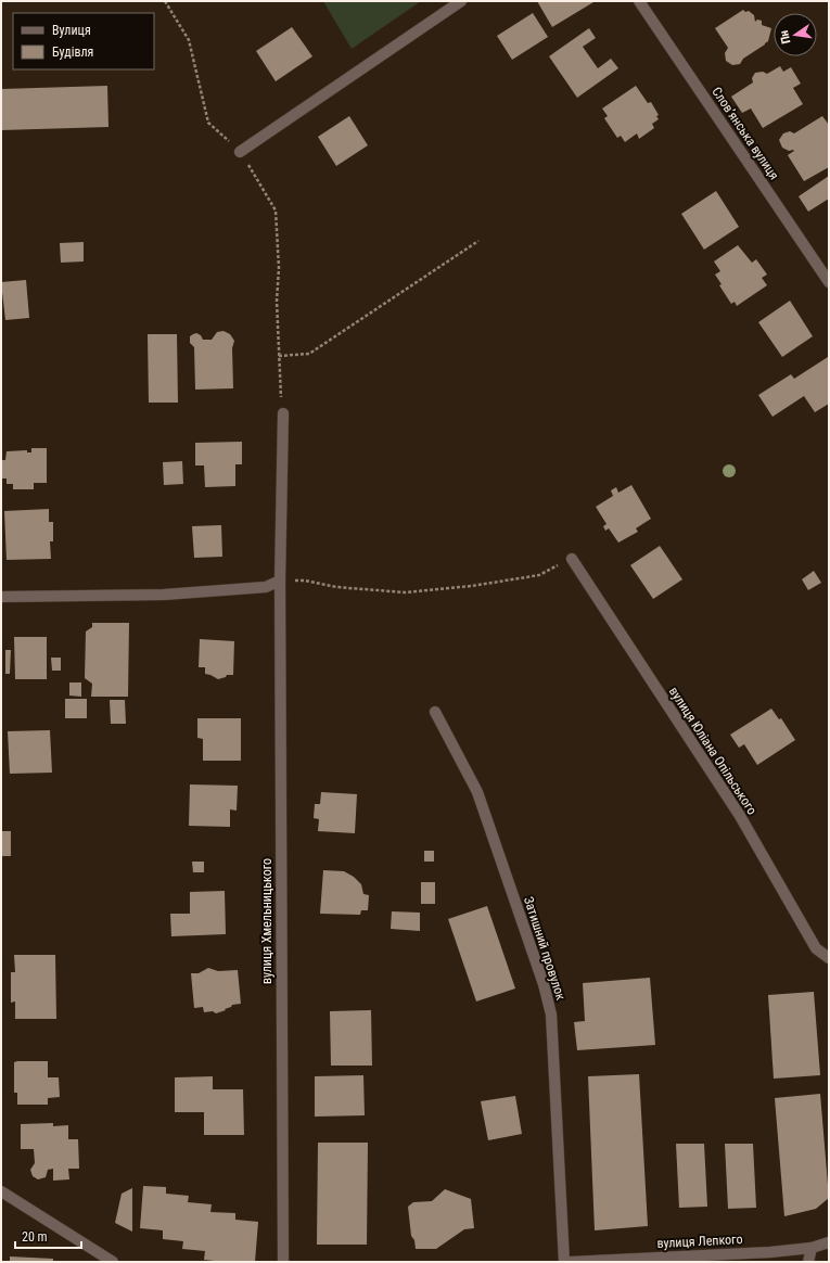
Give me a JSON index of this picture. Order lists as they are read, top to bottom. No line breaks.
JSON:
{"streets":{"street":["Словʼянська вулиця","вулиця Юліана Опільського","вулиця Хмельницького","Затишний провулок","вулиця Лепкого"]},"legend":["Вулиця","Будівля"],"scale_bar":"20 m","north":"left"}
